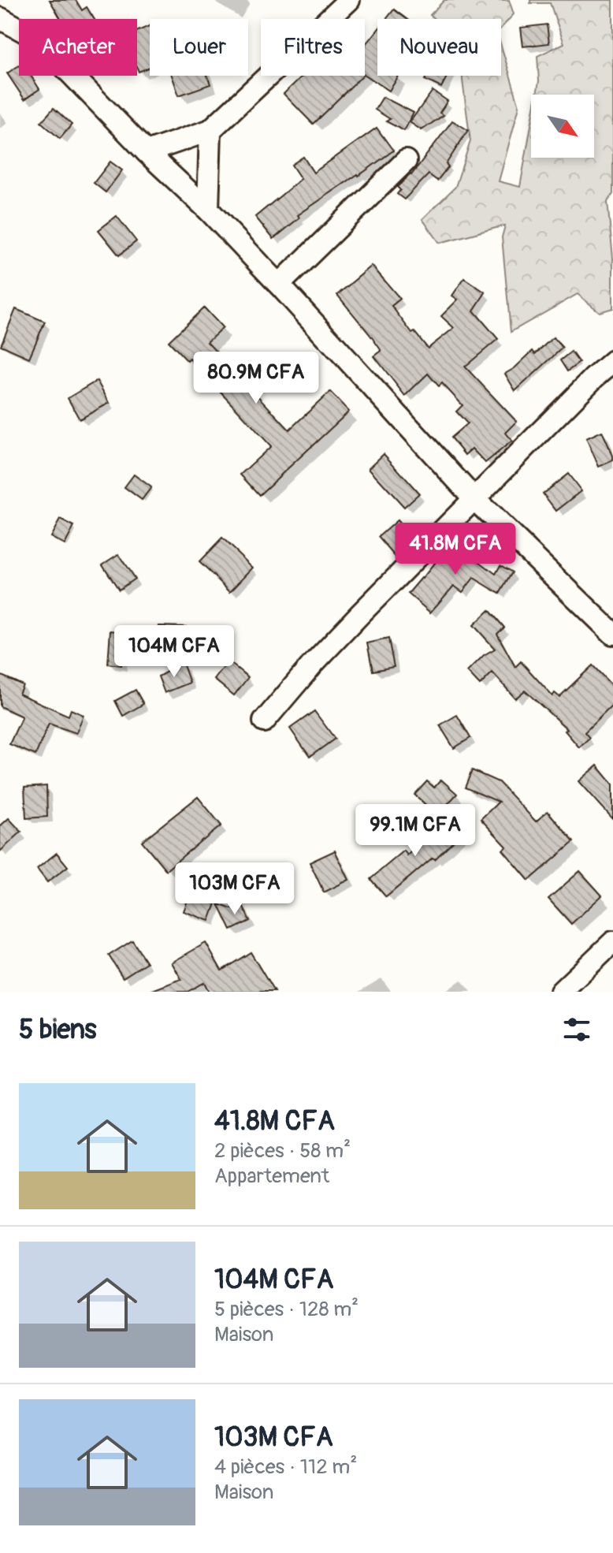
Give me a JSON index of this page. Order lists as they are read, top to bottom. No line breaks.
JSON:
{"north":"bottom right","page":{"chip":["Acheter","Louer","Filtres","Nouveau"],"price":["80.9M CFA","41.8M CFA","104M CFA","99.1M CFA","103M CFA"],"heading":"5 biens","list":[{"name":"41.8M CFA","note":"2 pièces · 58 m² · Appartement"},{"name":"104M CFA","note":"5 pièces · 128 m² · Maison"},{"name":"103M CFA","note":"4 pièces · 112 m² · Maison"}]}}
